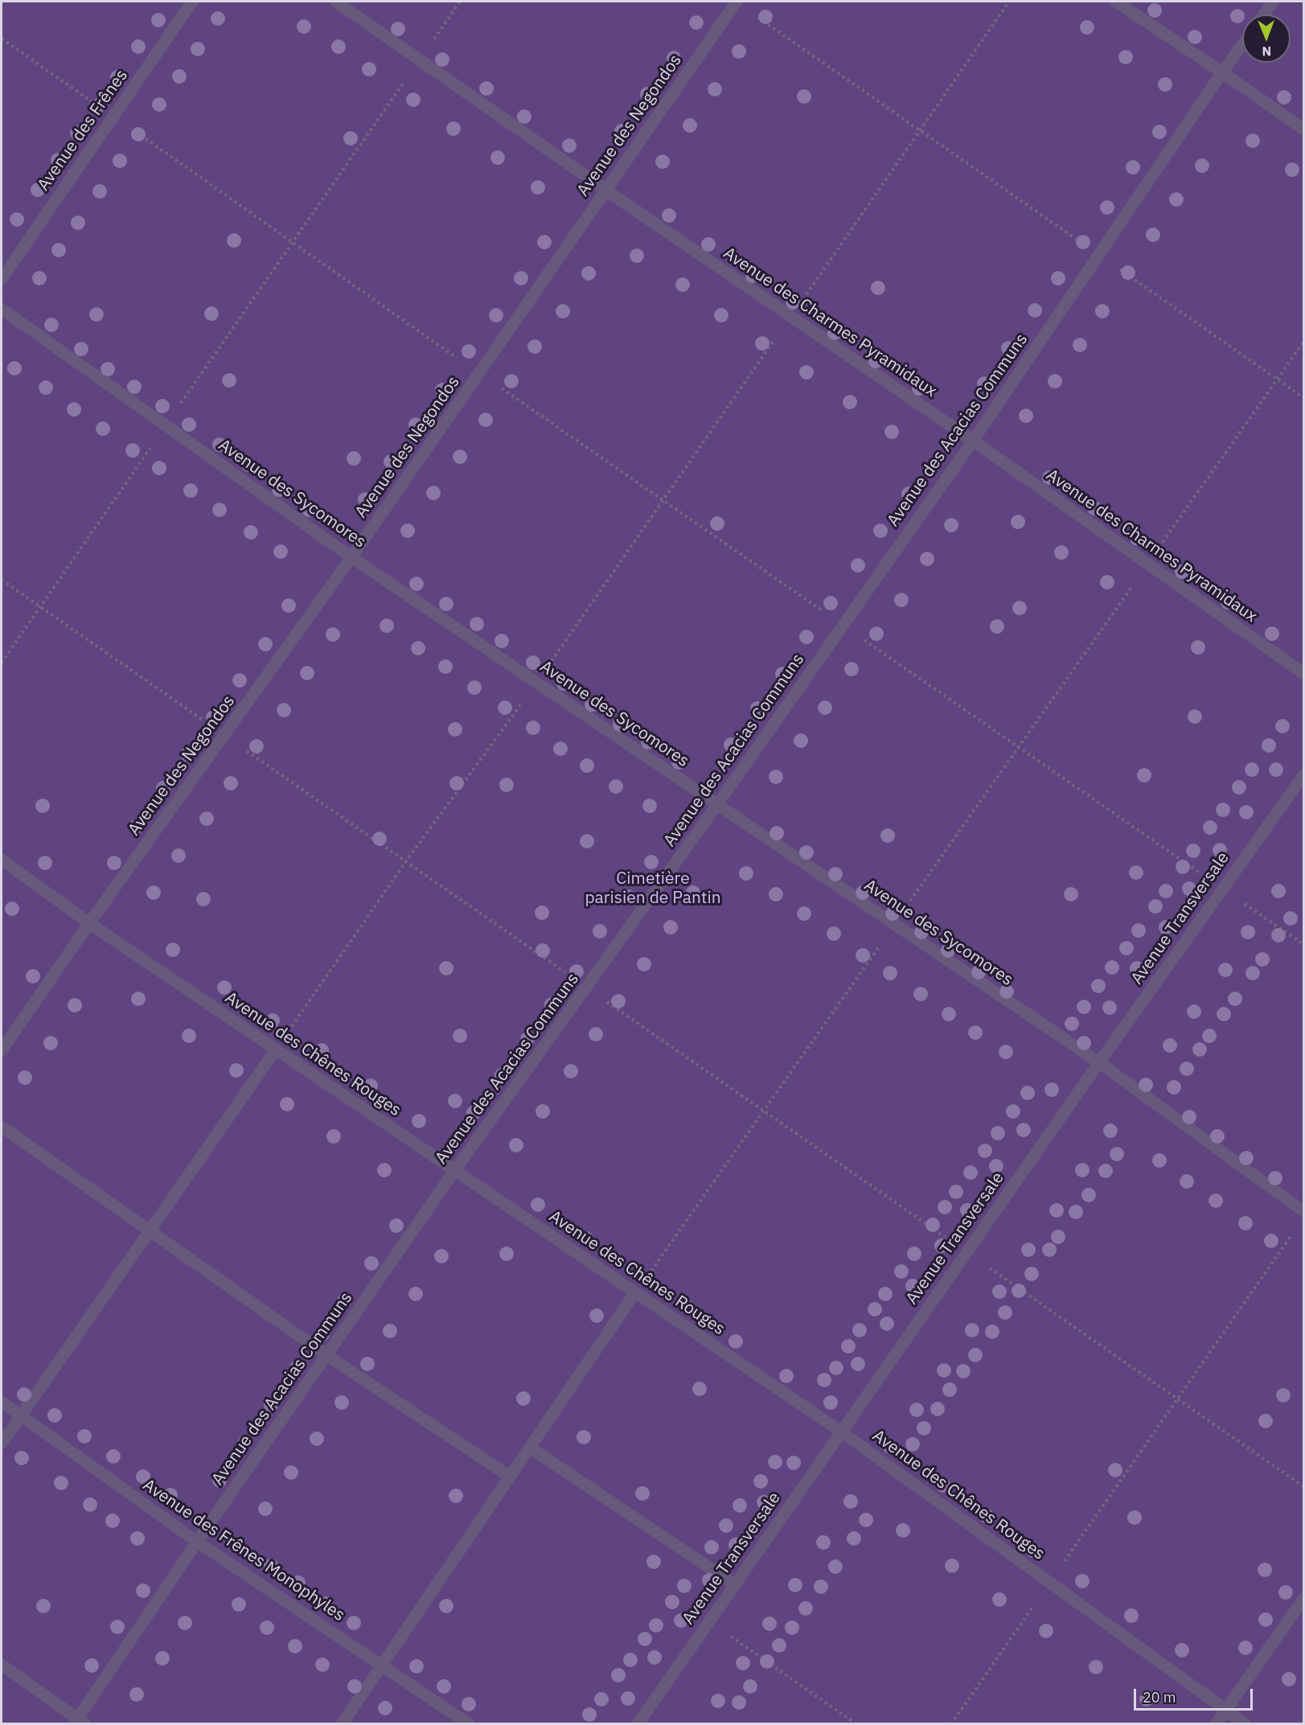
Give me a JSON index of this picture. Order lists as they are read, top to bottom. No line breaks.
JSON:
{"streets":{"lane":["Avenue des Negondos","Avenue des Frênes","Avenue des Charmes Pyramidaux","Avenue des Acacias Communs","Avenue des Sycomores","Avenue Transversale","Avenue des Chênes Rouges","Avenue des Frênes Monophyles"]},"crossings":[["Avenue des Negondos","Avenue des Charmes Pyramidaux"],["Avenue des Negondos","Avenue des Sycomores"],["Avenue des Negondos","Avenue des Chênes Rouges"],["Avenue des Charmes Pyramidaux","Avenue des Acacias Communs"],["Avenue des Acacias Communs","Avenue des Sycomores"],["Avenue des Acacias Communs","Avenue des Chênes Rouges"],["Avenue des Acacias Communs","Avenue des Frênes Monophyles"],["Avenue des Sycomores","Avenue Transversale"],["Avenue Transversale","Avenue des Chênes Rouges"]],"parks":["Cimetière parisien de Pantin"],"scale_bar":"20 m","north":"bottom"}
